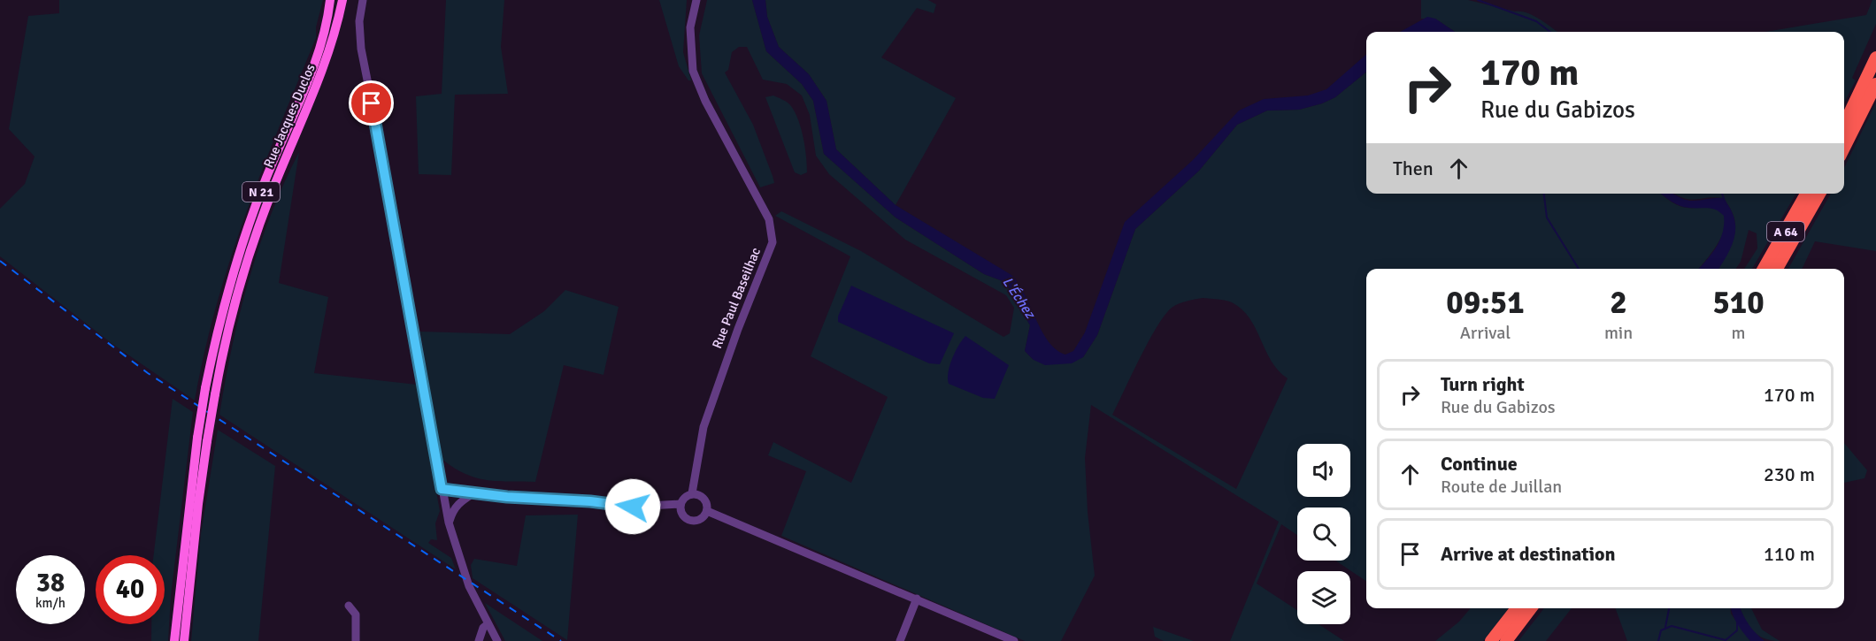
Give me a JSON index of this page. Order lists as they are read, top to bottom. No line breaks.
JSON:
{"streets":{"highway":["A 64"],"main road":["Rue Jacques Duclos","N 21"],"street":["Rue Paul Baseilhac"]},"crossings":[["Rue Jacques Duclos","N 21"]],"water":["L'Échez"],"page":{"turn":["170 m","Rue du Gabizos"],"then":"Then","eta":["09:51","Arrival","2","min","510","m"],"list":[{"name":"Turn right","note":"Rue du Gabizos","value":"170 m"},{"name":"Continue","note":"Route de Juillan","value":"230 m"},{"name":"Arrive at destination","value":"110 m"}],"speed":"38 km/h","limit":"40"}}
